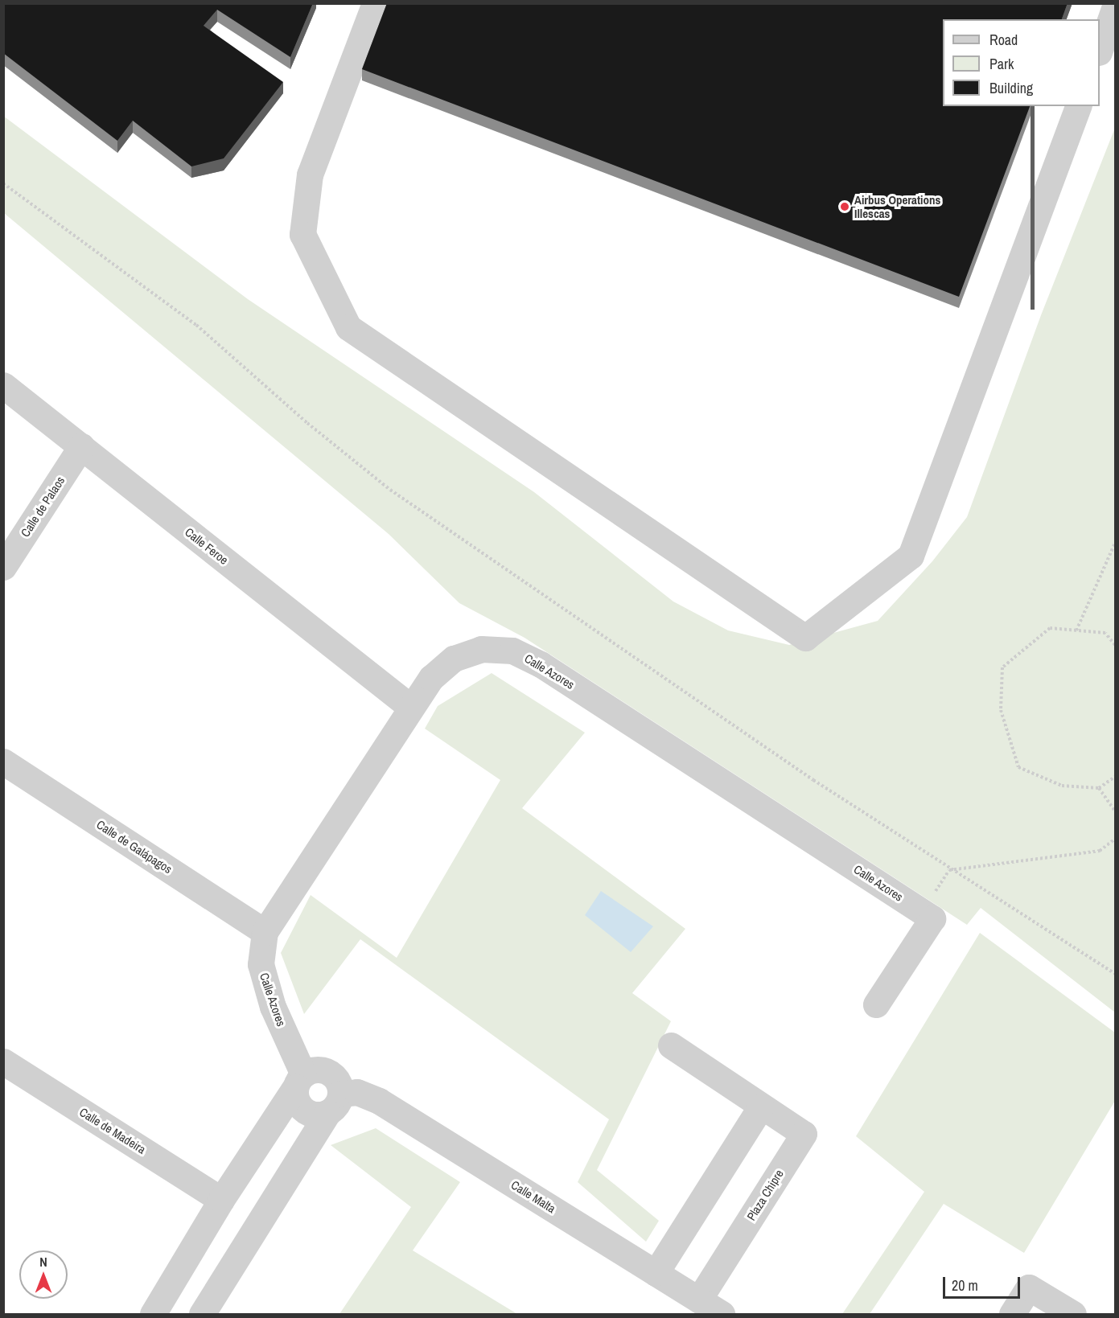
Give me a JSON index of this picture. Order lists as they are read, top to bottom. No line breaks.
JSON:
{"streets":{"street":["Calle de Palaos","Calle Feroe","Calle Azores","Calle de Galápagos","Calle de Madeira","Plaza Chipre","Calle Malta"]},"crossings":[["Calle de Palaos","Calle Feroe"],["Calle Feroe","Calle Azores"],["Calle Azores","Calle de Galápagos"],["Calle Azores","Calle Malta"],["Plaza Chipre","Calle Malta"]],"places":["Airbus Operations Illescas"],"legend":["Road","Park","Building"],"scale_bar":"20 m","north":"top"}
